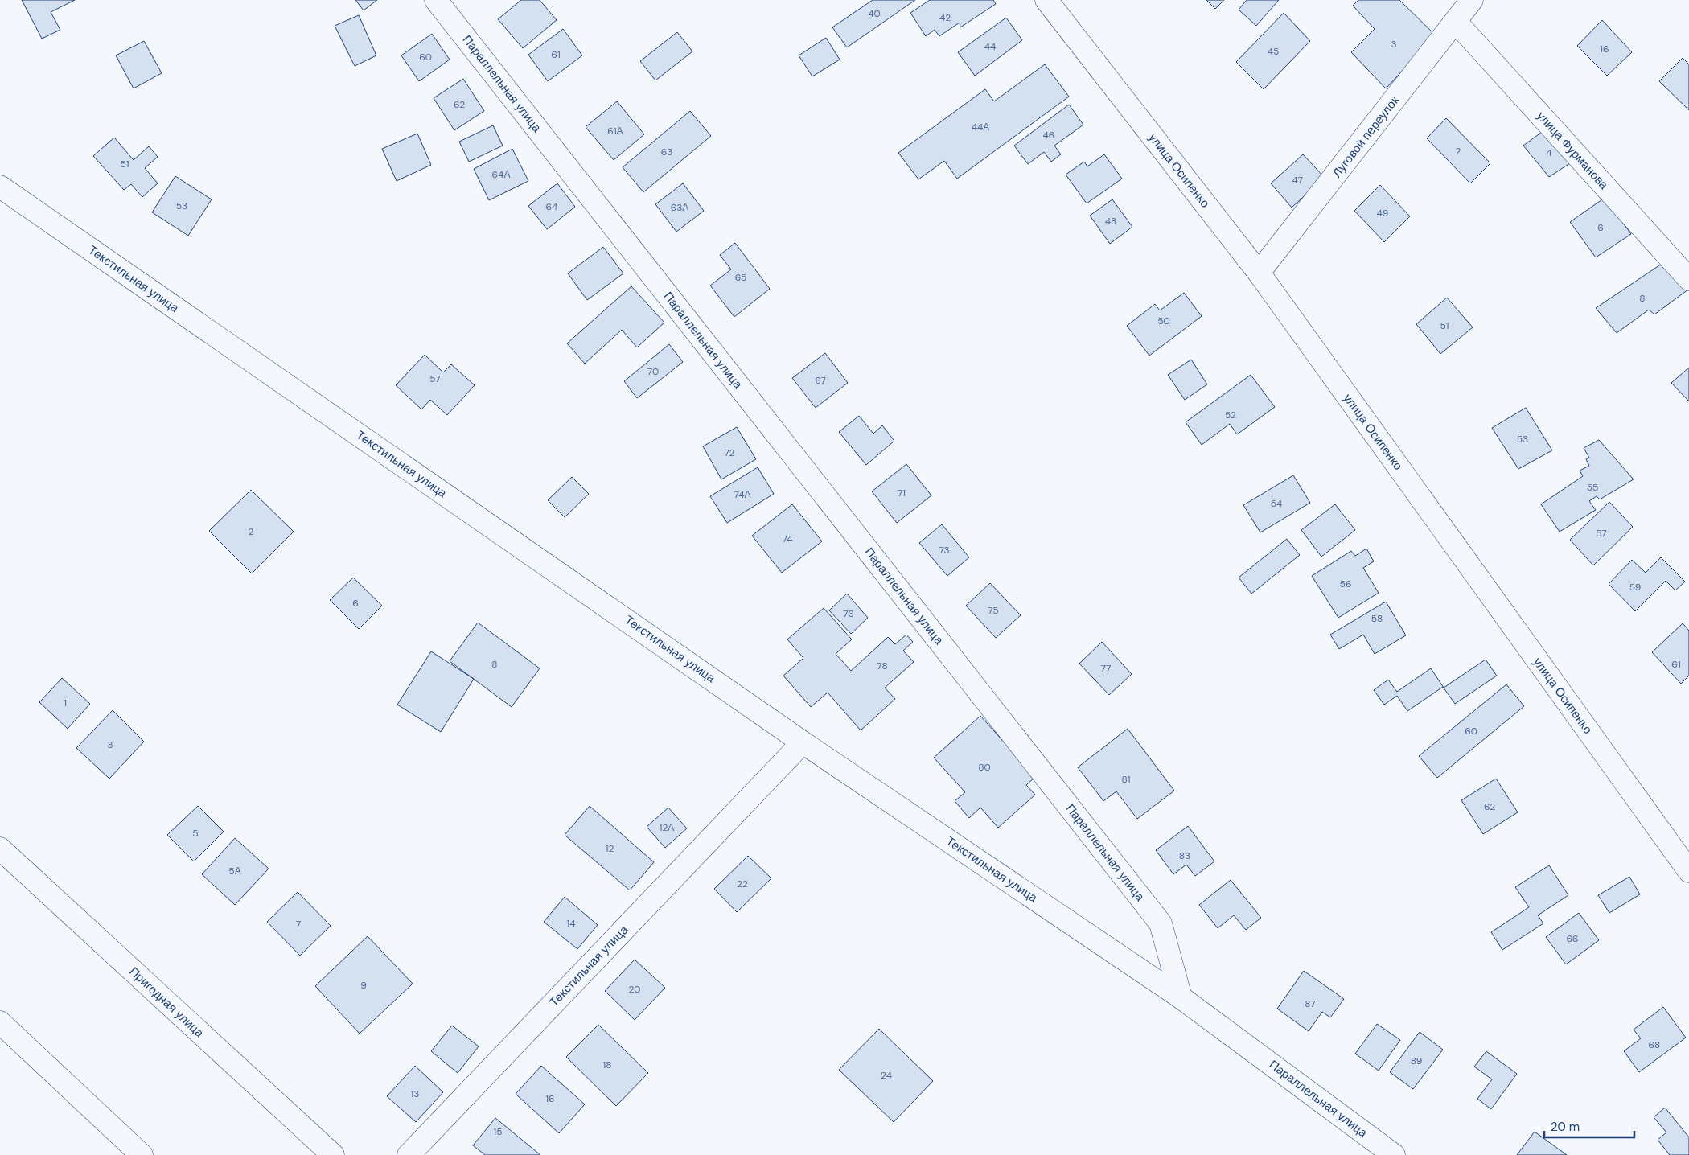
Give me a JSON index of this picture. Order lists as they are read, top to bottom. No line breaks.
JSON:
{"streets":{"street":["Параллельная улица","Луговой переулок","улица Фурманова","улица Осипенко","Текстильная улица","Пригодная улица"]},"crossings":[["Параллельная улица","Текстильная улица"],["Луговой переулок","улица Фурманова"],["Луговой переулок","улица Осипенко"]],"house_numbers":["40","42","3","44","16","45","61","60","62","44А","61А","46","2","63","4","51","64А","47","53","64","63А","49","48","6","65","8","50","51","70","57","67","52","53","72","55","71","74А","54","2","57","74","73","56","59","6","75","76","58","8","61","78","77","1","60","3","80","81","62","12А","5","12","83","5А","22","14","7","66","9","20","87","68","89","18","24","13","16","15"],"scale_bar":"20 m"}
